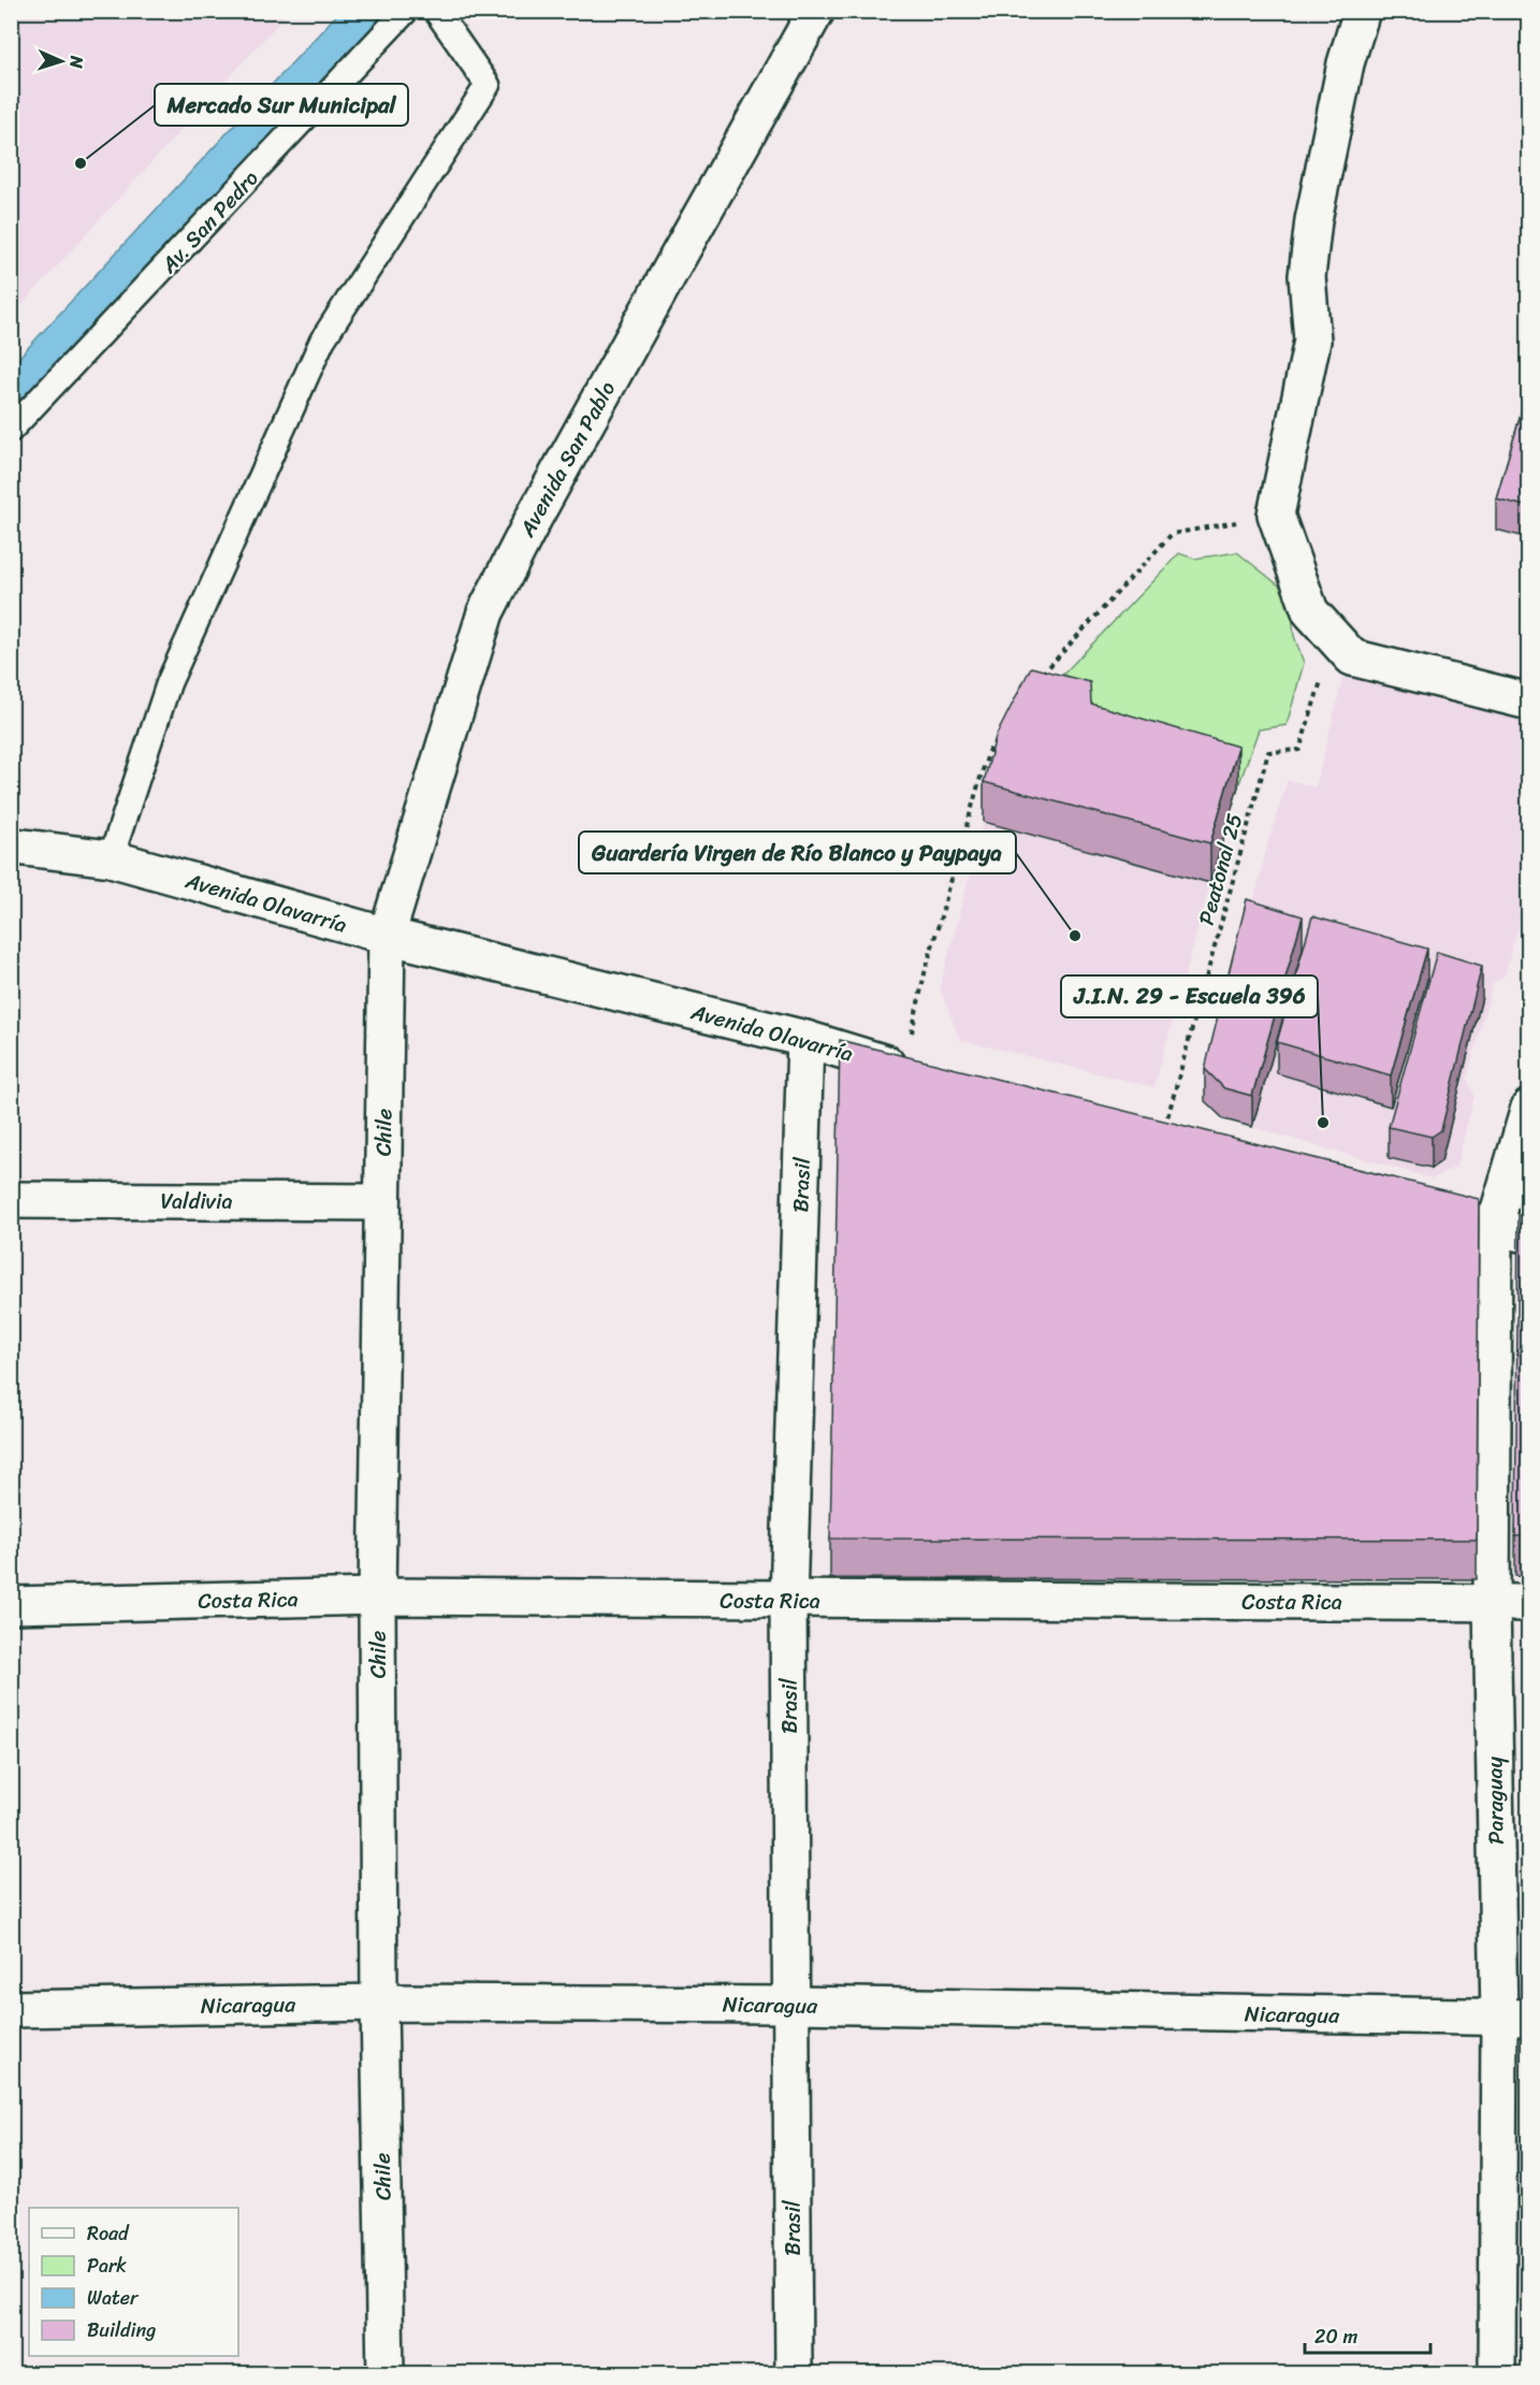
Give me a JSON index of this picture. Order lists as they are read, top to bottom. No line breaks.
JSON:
{"streets":{"street":["Avenida San Pablo","Avenida Olavarría","Chile","Brasil","Valdivia","Costa Rica","Paraguay","Nicaragua"],"lane":["Av. San Pedro"],"path":["Peatonal 25"]},"crossings":[["Avenida San Pablo","Avenida Olavarría"],["Avenida San Pablo","Chile"],["Avenida Olavarría","Chile"],["Avenida Olavarría","Brasil"],["Chile","Valdivia"],["Chile","Costa Rica"],["Chile","Nicaragua"],["Brasil","Costa Rica"],["Brasil","Nicaragua"],["Costa Rica","Paraguay"],["Paraguay","Nicaragua"]],"places":["Mercado Sur Municipal","Guardería Virgen de Río Blanco y Paypaya","J.I.N. 29 - Escuela 396"],"legend":["Road","Park","Water","Building"],"scale_bar":"20 m","north":"right"}
